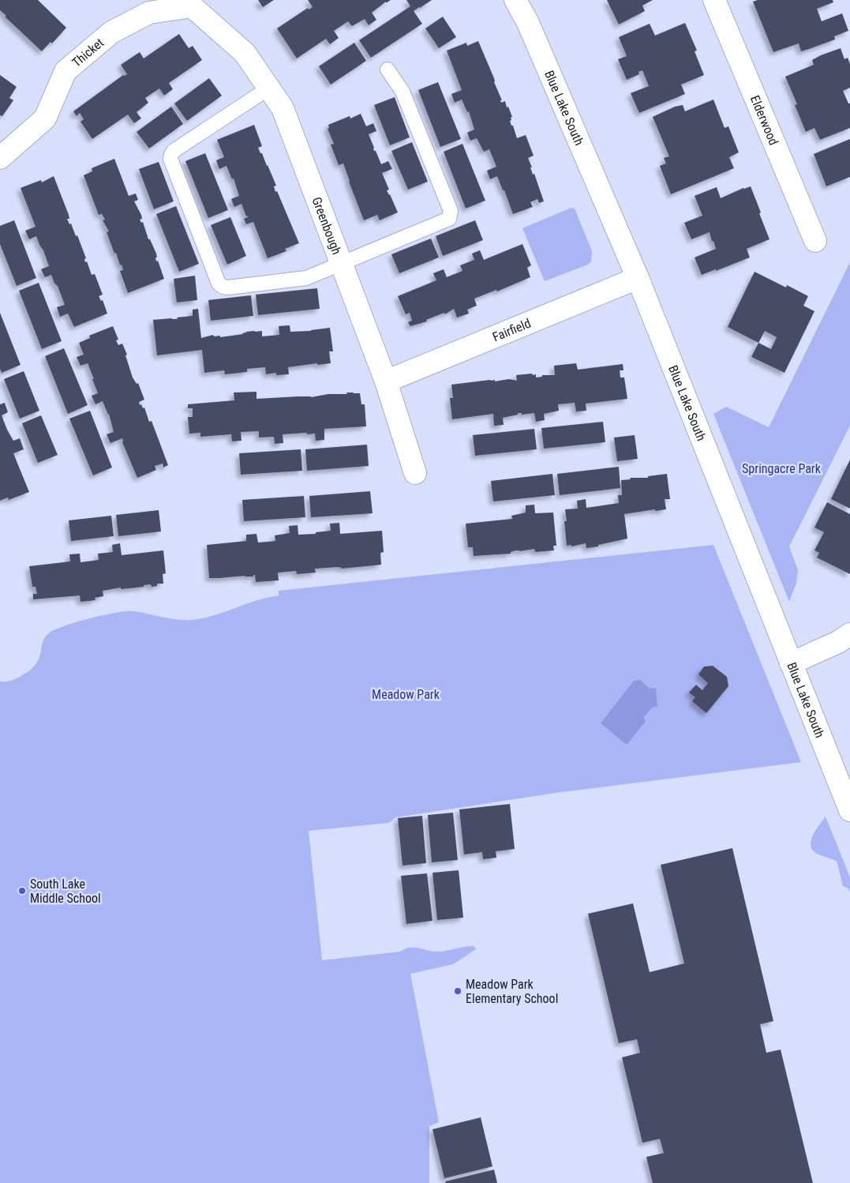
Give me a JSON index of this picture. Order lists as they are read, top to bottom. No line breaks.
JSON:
{"streets":{"street":["Thicket","Blue Lake South","Elderwood","Greenbough","Fairfield"]},"crossings":[["Thicket","Greenbough"],["Blue Lake South","Fairfield"],["Greenbough","Fairfield"]],"parks":["Springacre Park","Meadow Park"],"places":["South Lake Middle School","Meadow Park Elementary School"]}
